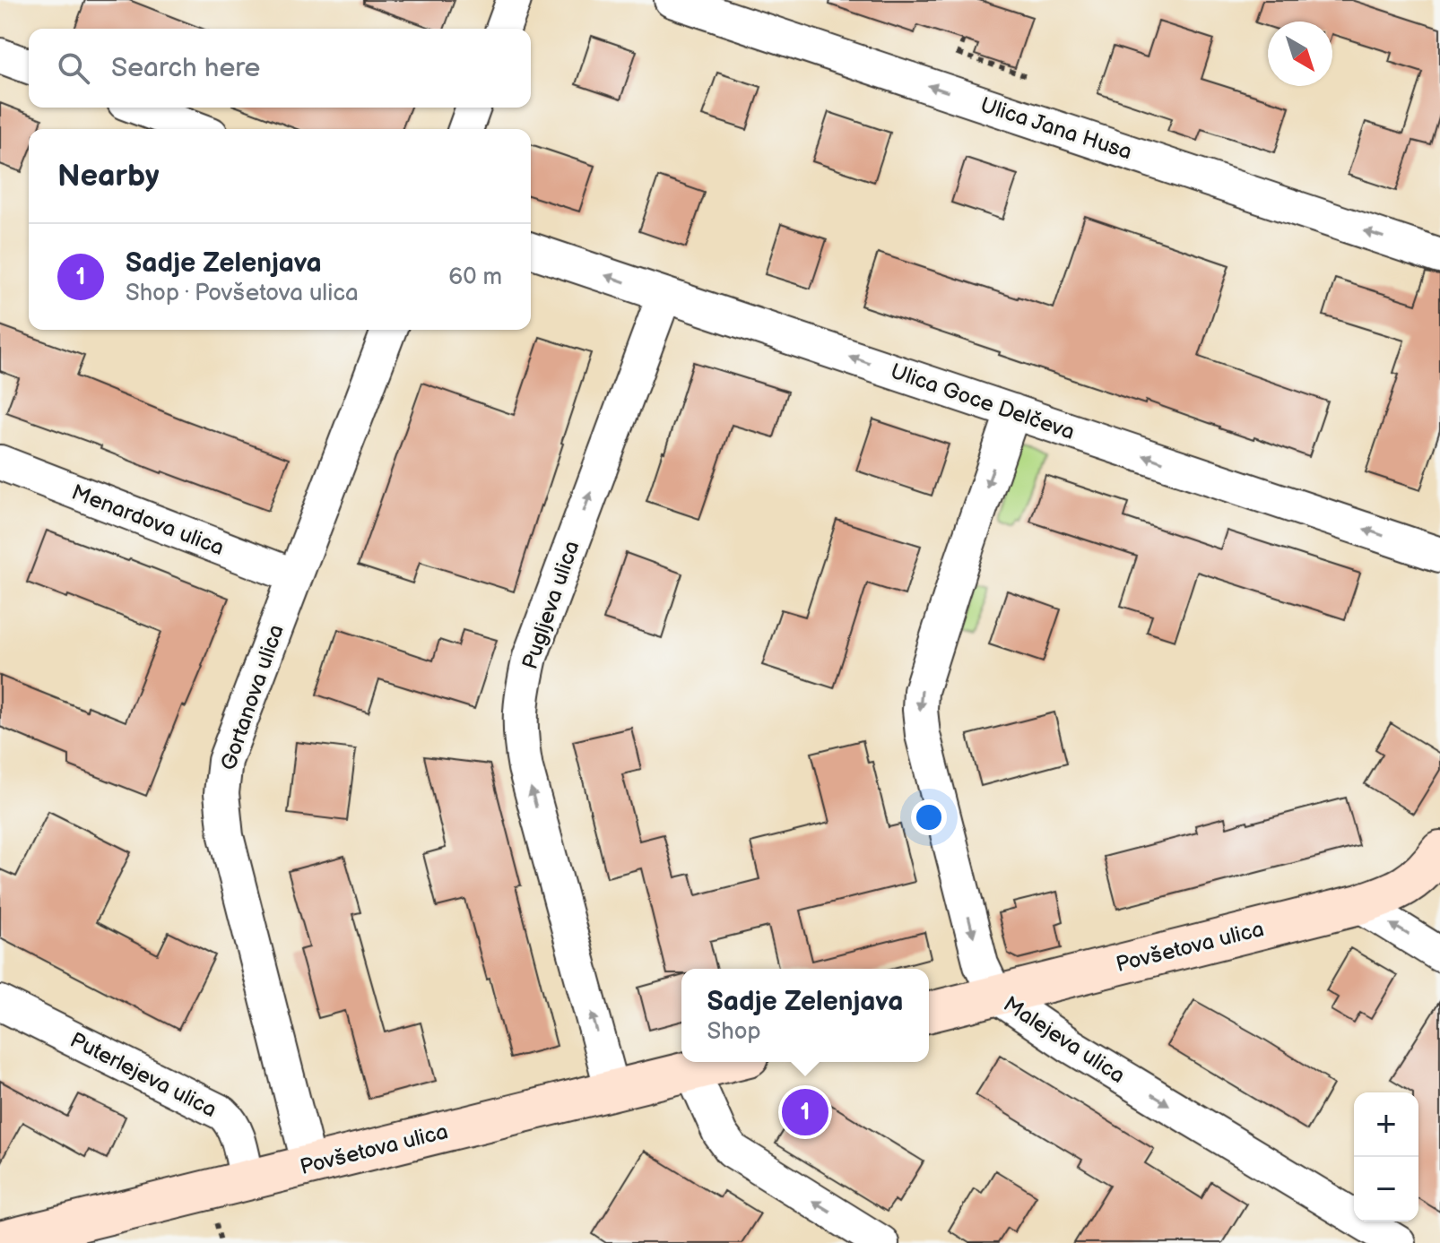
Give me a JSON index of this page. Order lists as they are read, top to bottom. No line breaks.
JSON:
{"streets":{"street":["Ulica Jana Husa","Ulica Goce Delčeva","Menardova ulica","Pugljeva ulica","Gortanova ulica","Povšetova ulica","Malejeva ulica","Puterlejeva ulica"]},"crossings":[["Ulica Goce Delčeva","Pugljeva ulica"],["Ulica Goce Delčeva","Malejeva ulica"],["Menardova ulica","Gortanova ulica"],["Pugljeva ulica","Povšetova ulica"],["Gortanova ulica","Povšetova ulica"],["Povšetova ulica","Malejeva ulica"],["Povšetova ulica","Puterlejeva ulica"]],"one_way":["Ulica Jana Husa","Ulica Goce Delčeva","Pugljeva ulica","Malejeva ulica"],"north":"bottom right","page":{"search":"Search here","heading":"Nearby","list":[{"mark":"1","name":"Sadje Zelenjava","note":"Shop · Povšetova ulica","value":"60 m"}],"popup":["Sadje Zelenjava","Shop"],"pins":"1","map_buttons":["+","−"]}}
